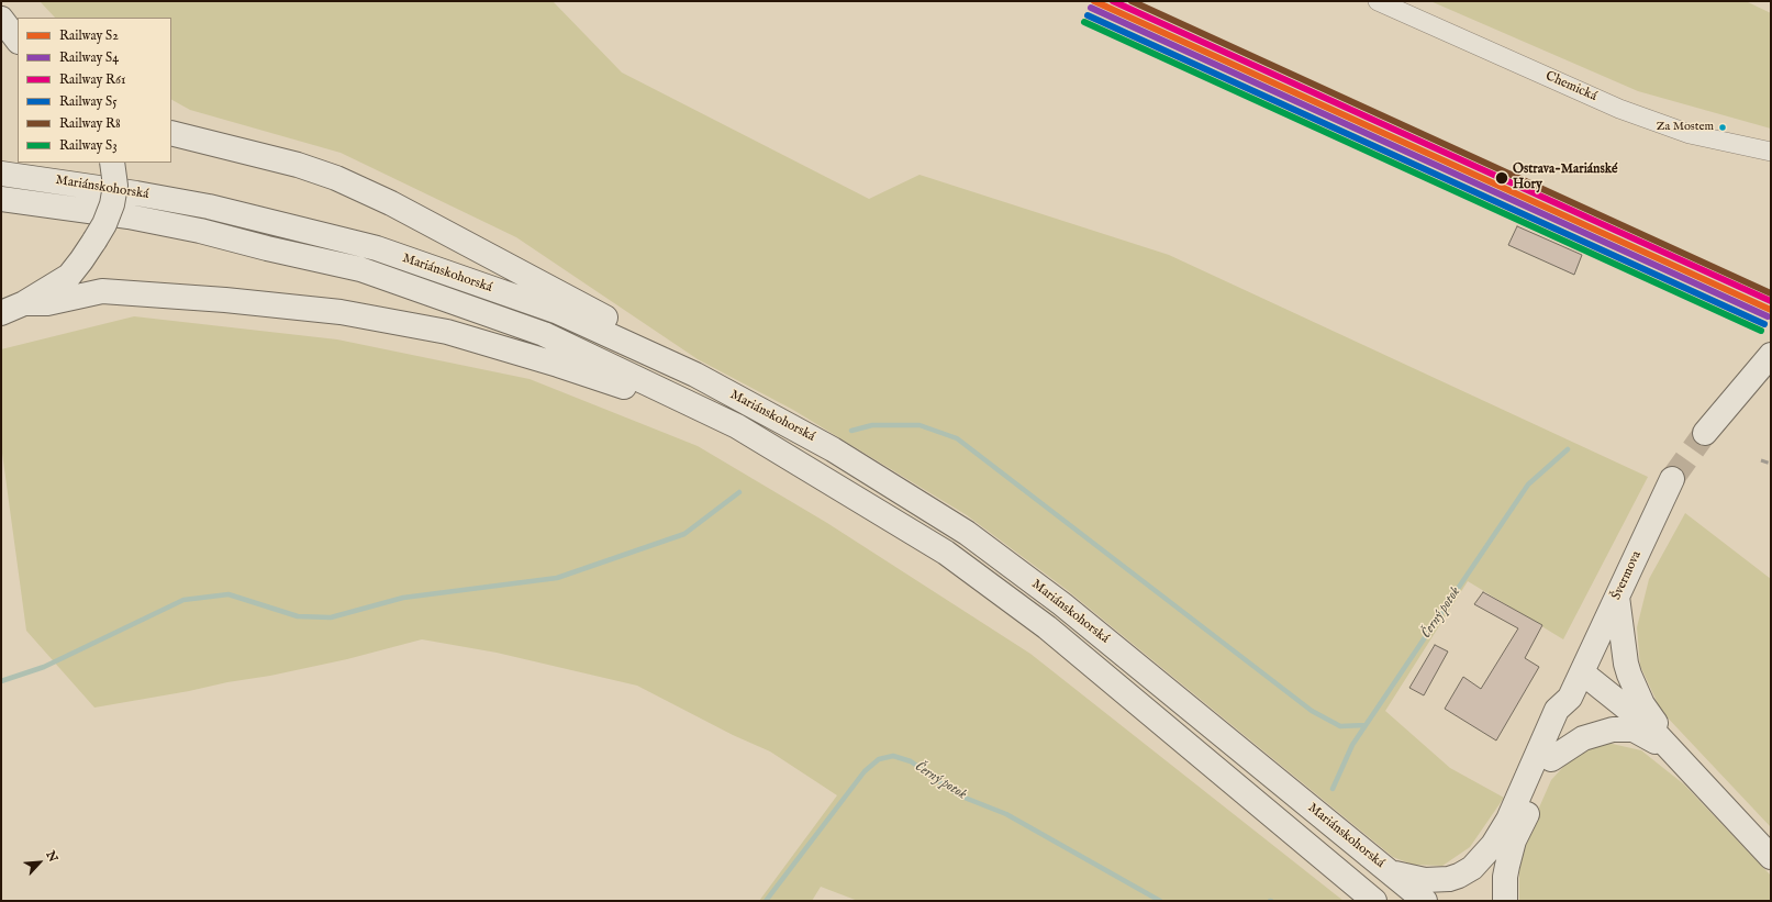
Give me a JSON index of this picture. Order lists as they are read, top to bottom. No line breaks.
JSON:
{"streets":{"main road":["Mariánskohorská","Švermova"],"street":["Chemická"]},"water":["Černý potok"],"places":["Za Mostem","Ostrava-Mariánské Hory"],"lines":["rail line S2","rail line R61","rail line R8","rail line S4","rail line S5","rail line S3"],"legend":["Railway S2","Railway S4","Railway R61","Railway S5","Railway R8","Railway S3"],"north":"top right"}
